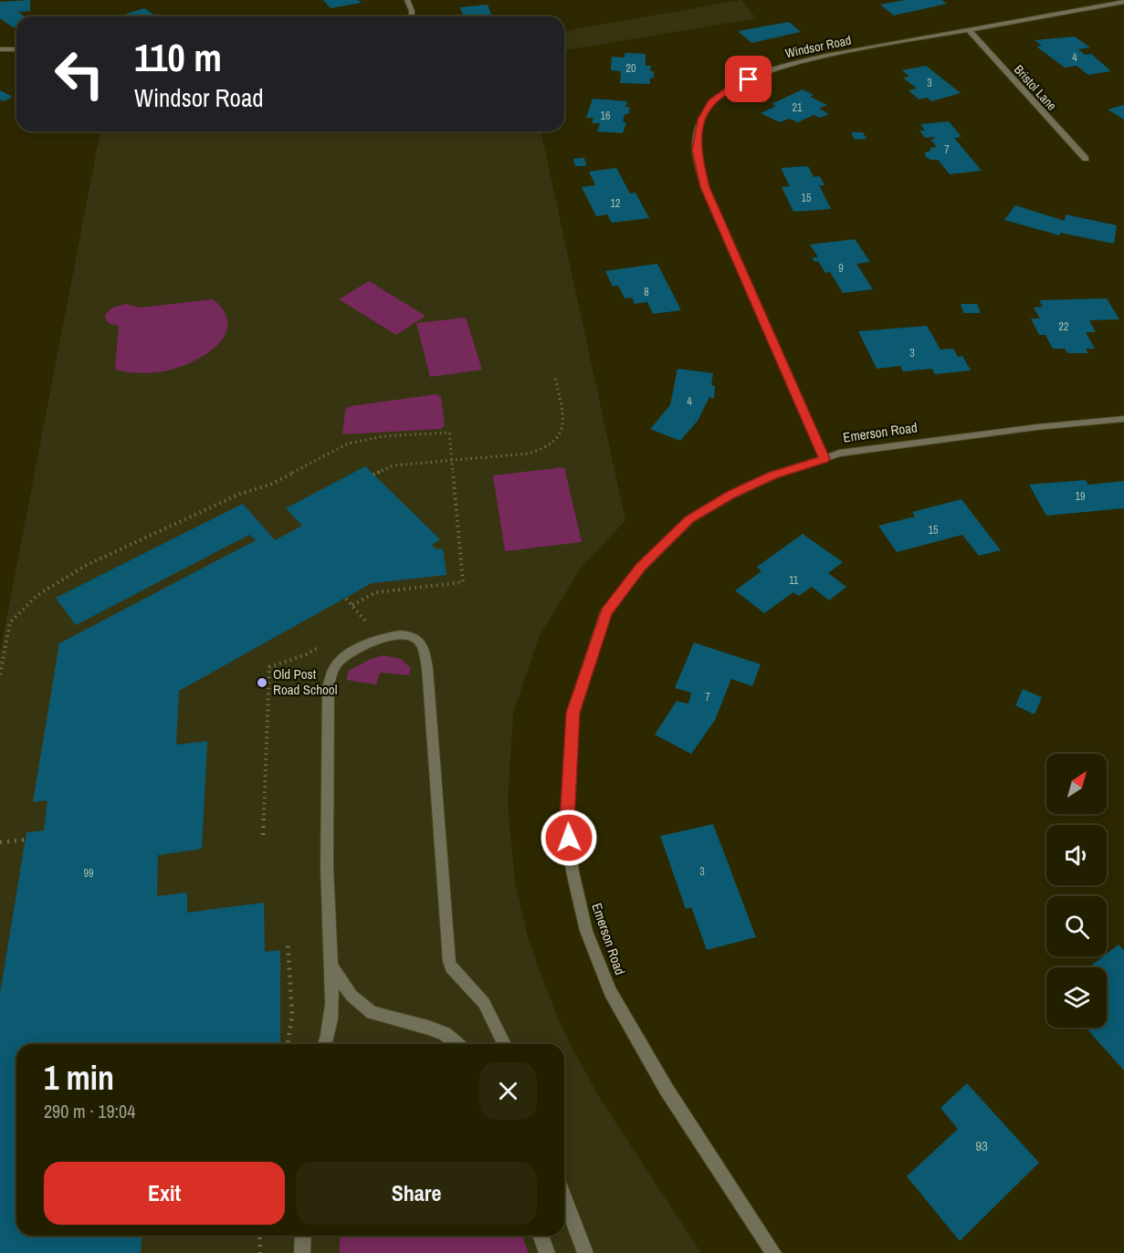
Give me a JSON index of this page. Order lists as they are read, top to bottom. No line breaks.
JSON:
{"streets":{"street":["Windsor Road","Bristol Lane","Emerson Road"]},"crossings":[["Windsor Road","Bristol Lane"],["Windsor Road","Emerson Road"]],"places":["Old Post Road School"],"house_numbers":["4","20","3","21","16","7","15","12","9","8","22","3","4","19","15","11","7","3","99","93"],"north":"top right","page":{"turn":["110 m","Windsor Road"],"heading":["1 min","290 m · 19:04"],"buttons":["Exit","Share"]}}
